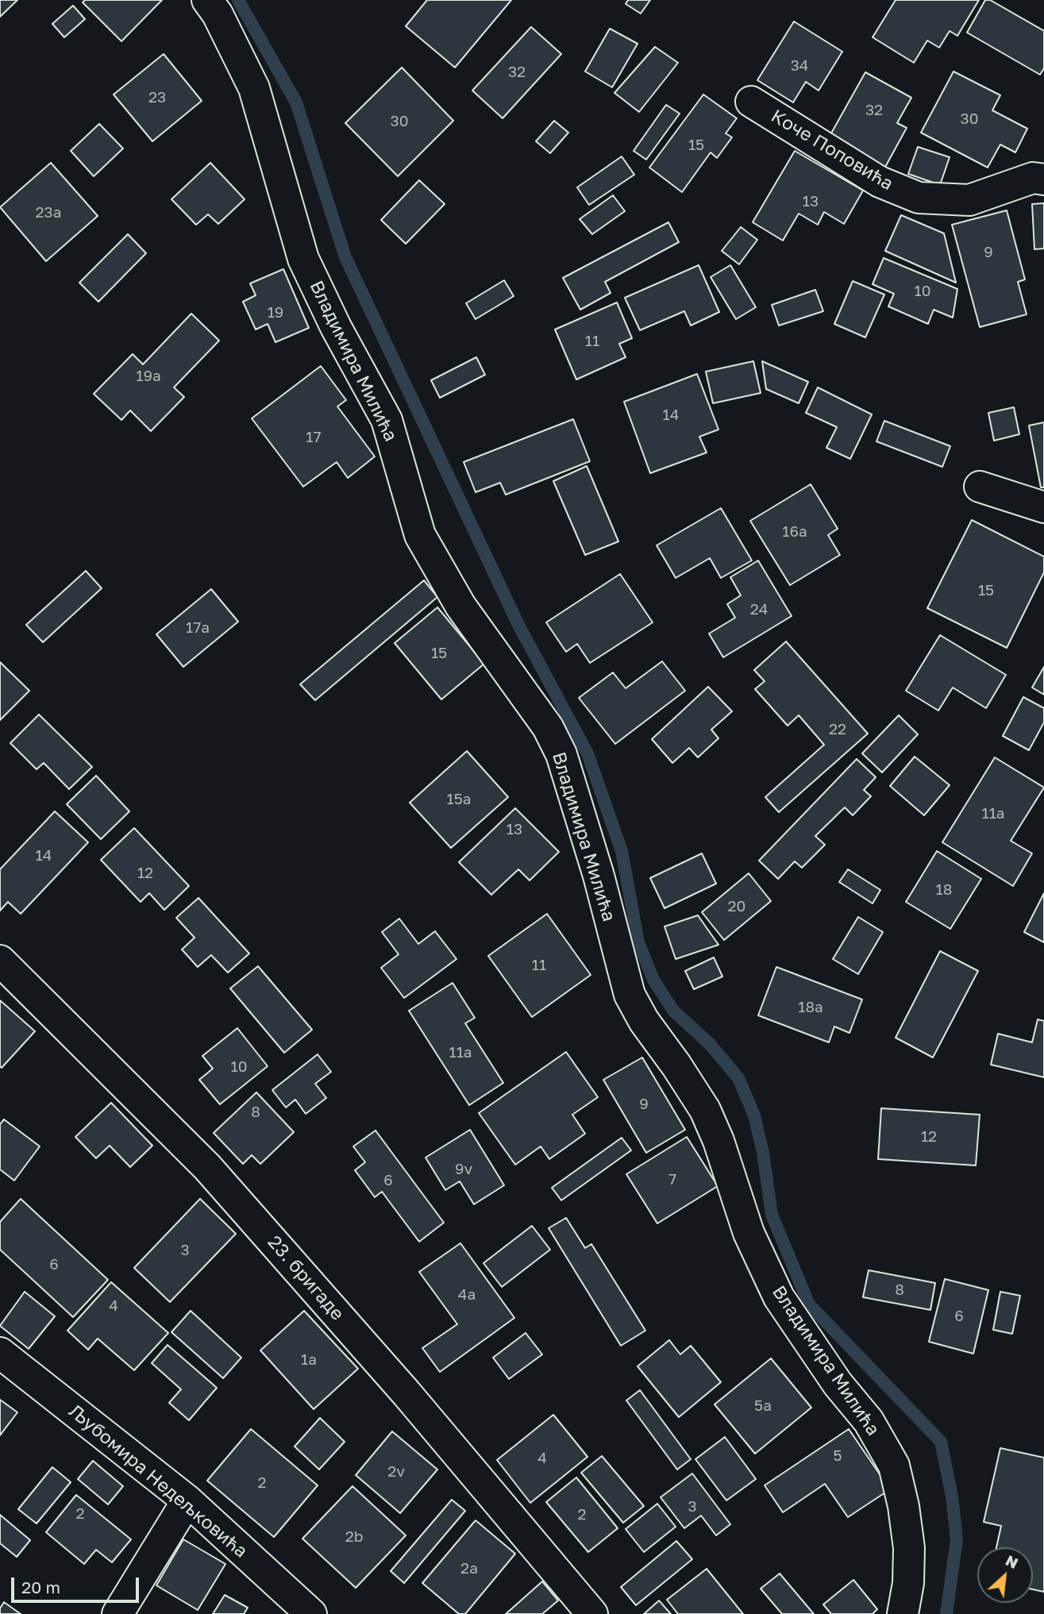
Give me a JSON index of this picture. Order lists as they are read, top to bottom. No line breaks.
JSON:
{"streets":{"street":["Коче Поповића","Владимира Милића","23. бригаде","Љубомира Недељковића"]},"house_numbers":["34","32","23","32","30","30","15","13","23a","9","10","19","11","19a","14","17","16a","15","24","17a","15","22","15a","11a","13","14","12","18","20","11","18a","11a","10","9","8","12","9v","7","6","3","6","8","4a","4","6","1a","5a","5","4","2v","2","3","2","2","2b","2a"],"scale_bar":"20 m","north":"top right"}
